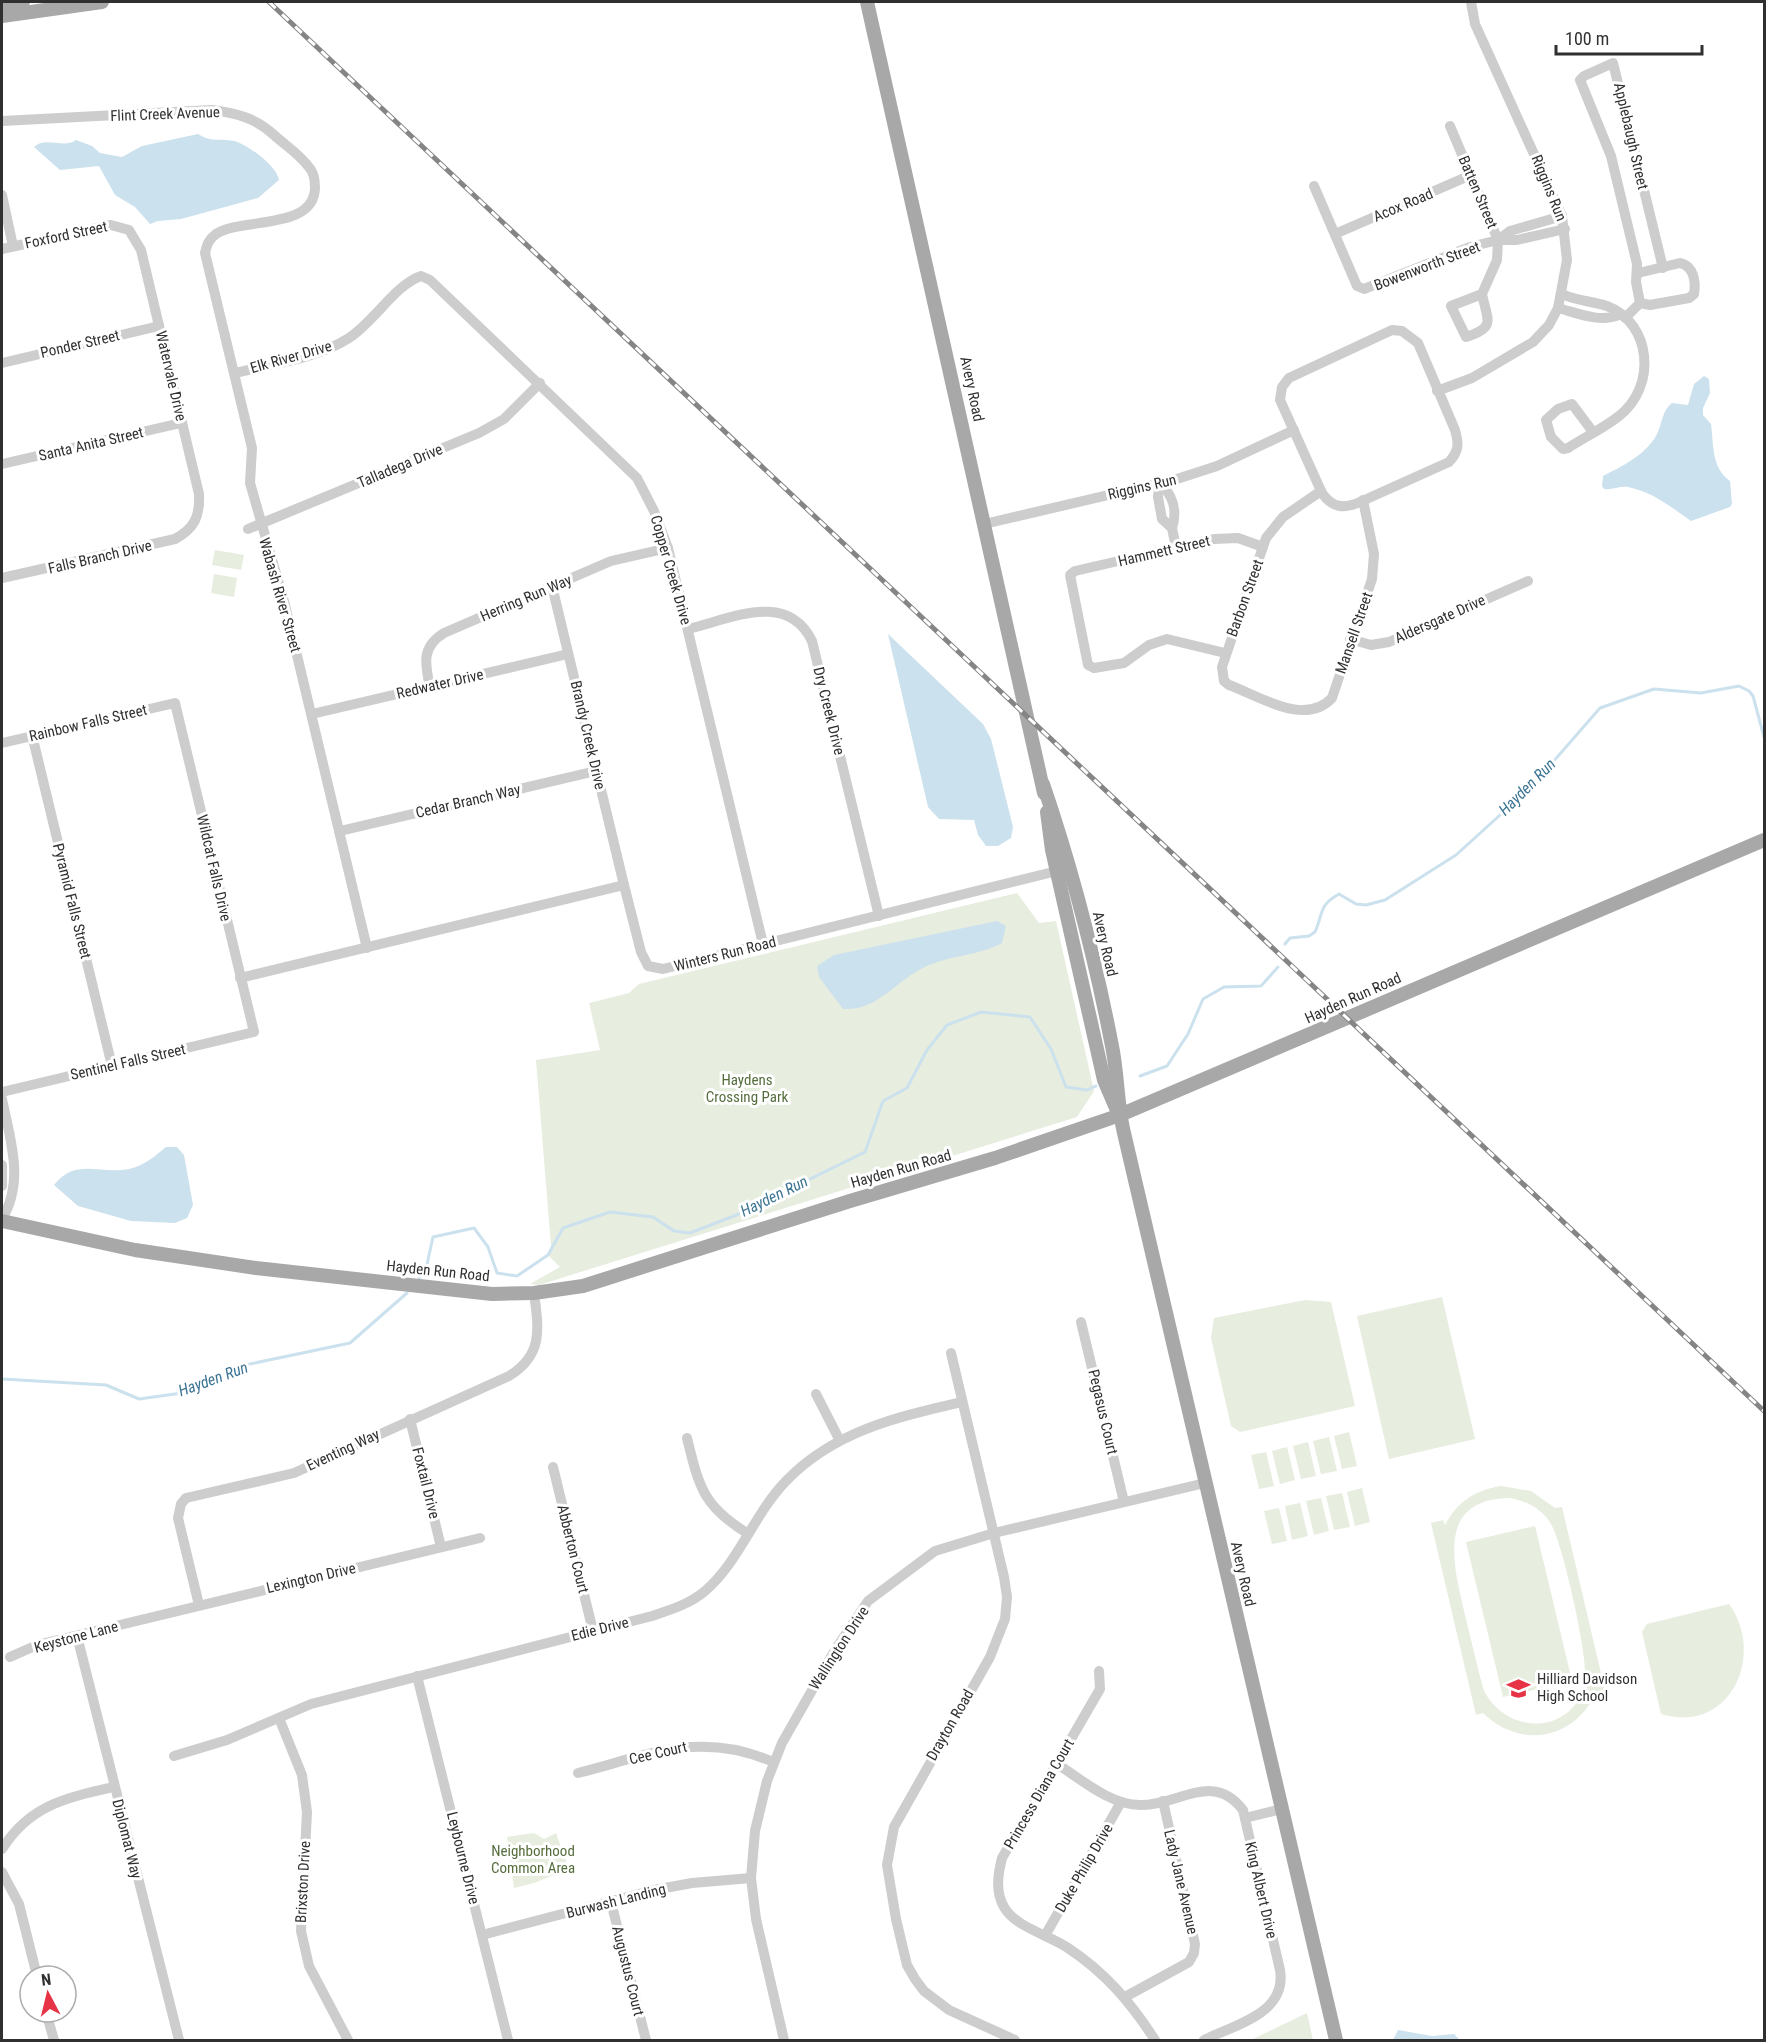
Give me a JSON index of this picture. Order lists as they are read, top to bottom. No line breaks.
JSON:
{"streets":{"main road":["Avery Road","Hayden Run Road"],"street":["Flint Creek Avenue","Applebaugh Street","Riggins Run","Batten Street","Acox Road","Foxford Street","Bowenworth Street","Ponder Street","Elk River Drive","Watervale Drive","Santa Anita Street","Talladega Drive","Hammett Street","Falls Branch Drive","Copper Creek Drive","Wabash River Street","Herring Run Way","Barbon Street","Aldersgate Drive","Mansell Street","Redwater Drive","Dry Creek Drive","Rainbow Falls Street","Brandy Creek Drive","Cedar Branch Way","Wildcat Falls Drive","Pyramid Falls Street","Winters Run Road","Sentinel Falls Street","Pegasus Court","Eventing Way","Foxtail Drive","Abberton Court","Lexington Drive","Edie Drive","Keystone Lane","Wallington Drive","Drayton Road","Cee Court","Princess Diana Court","Diplomat Way","Leybourne Drive","Duke Philip Drive","Brixston Drive","Lady Jane Avenue","King Albert Drive","Burwash Landing","Augustus Court"]},"crossings":[["Flint Creek Avenue","Wabash River Street"],["Riggins Run","Bowenworth Street"],["Riggins Run","Avery Road"],["Riggins Run","Barbon Street"],["Riggins Run","Mansell Street"],["Batten Street","Acox Road"],["Batten Street","Bowenworth Street"],["Acox Road","Bowenworth Street"],["Foxford Street","Watervale Drive"],["Ponder Street","Watervale Drive"],["Elk River Drive","Copper Creek Drive"],["Elk River Drive","Wabash River Street"],["Watervale Drive","Santa Anita Street"],["Watervale Drive","Falls Branch Drive"],["Avery Road","Winters Run Road"],["Avery Road","Hayden Run Road"],["Avery Road","Wallington Drive"],["Talladega Drive","Copper Creek Drive"],["Talladega Drive","Wabash River Street"],["Hammett Street","Barbon Street"],["Copper Creek Drive","Herring Run Way"],["Copper Creek Drive","Dry Creek Drive"],["Copper Creek Drive","Winters Run Road"],["Wabash River Street","Redwater Drive"],["Wabash River Street","Cedar Branch Way"],["Herring Run Way","Redwater Drive"],["Herring Run Way","Brandy Creek Drive"],["Barbon Street","Mansell Street"],["Aldersgate Drive","Mansell Street"],["Redwater Drive","Brandy Creek Drive"],["Dry Creek Drive","Winters Run Road"],["Rainbow Falls Street","Wildcat Falls Drive"],["Rainbow Falls Street","Pyramid Falls Street"],["Brandy Creek Drive","Cedar Branch Way"],["Brandy Creek Drive","Winters Run Road"],["Wildcat Falls Drive","Sentinel Falls Street"],["Pyramid Falls Street","Sentinel Falls Street"],["Hayden Run Road","Eventing Way"],["Pegasus Court","Wallington Drive"],["Eventing Way","Foxtail Drive"],["Eventing Way","Lexington Drive"],["Foxtail Drive","Lexington Drive"],["Abberton Court","Edie Drive"],["Lexington Drive","Keystone Lane"],["Edie Drive","Drayton Road"],["Edie Drive","Leybourne Drive"],["Edie Drive","Brixston Drive"],["Keystone Lane","Diplomat Way"],["Wallington Drive","Drayton Road"],["Wallington Drive","Cee Court"],["Wallington Drive","Burwash Landing"],["Princess Diana Court","Duke Philip Drive"],["Princess Diana Court","Lady Jane Avenue"],["Leybourne Drive","Burwash Landing"],["Burwash Landing","Augustus Court"]],"water":["Hayden Run"],"parks":["Haydens Crossing Park","Neighborhood Common Area"],"places":{"school or university":["Hilliard Davidson High School"]},"scale_bar":"100 m","north":"top"}
